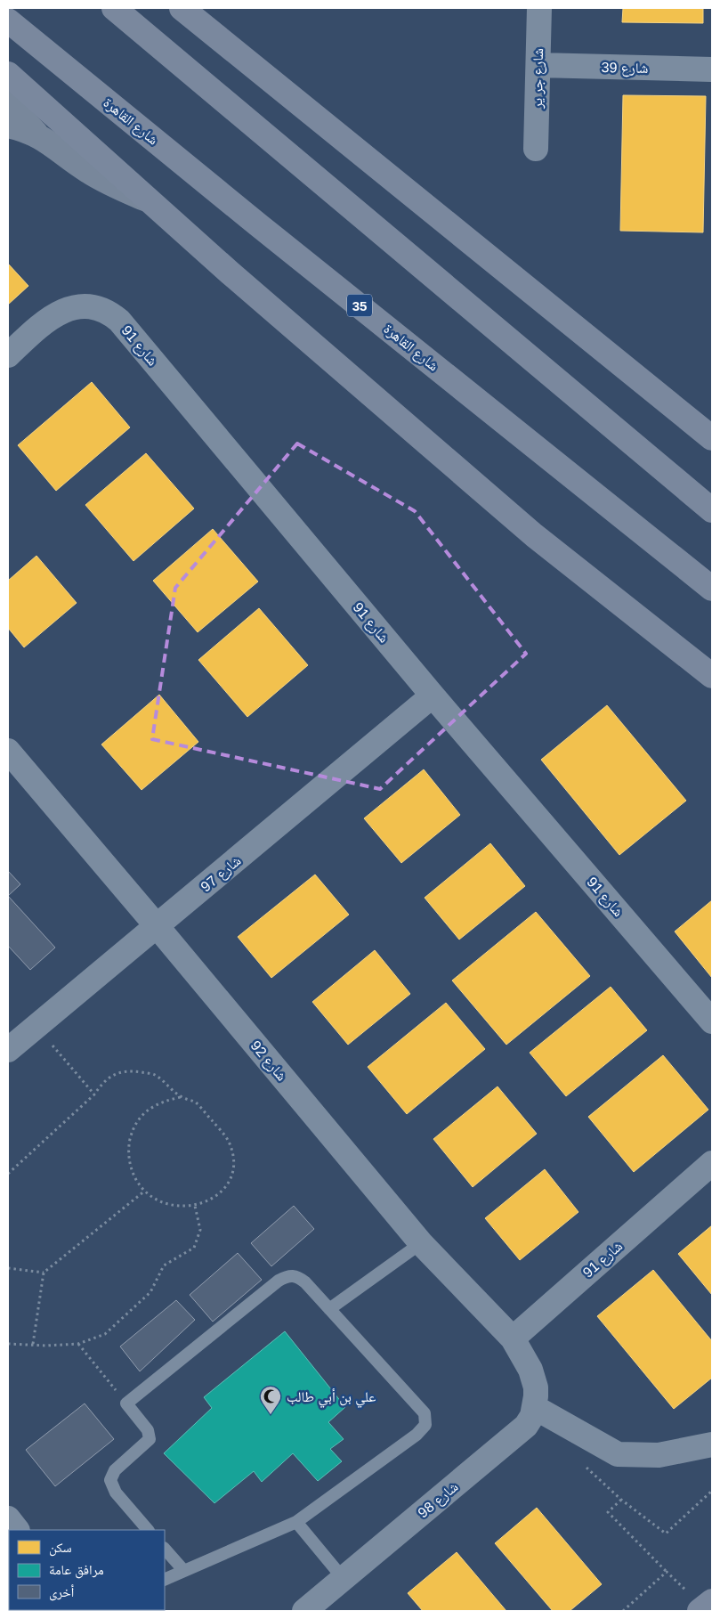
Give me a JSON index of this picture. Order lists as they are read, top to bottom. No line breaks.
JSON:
{"streets":{"main road":["شارع القاهرة","35"],"street":["شارع 39","شارع جر ير","شارع 91","شارع 97","شارع 92","شارع 98"]},"crossings":[["شارع 39","شارع جر ير"],["شارع 91","شارع 97"],["شارع 91","شارع 92"],["شارع 97","شارع 92"],["شارع 92","شارع 98"]],"places":{"mosque":["علي بن أبي طالب"]},"legend":["سكن","مرافق عامة","أخرى"]}
